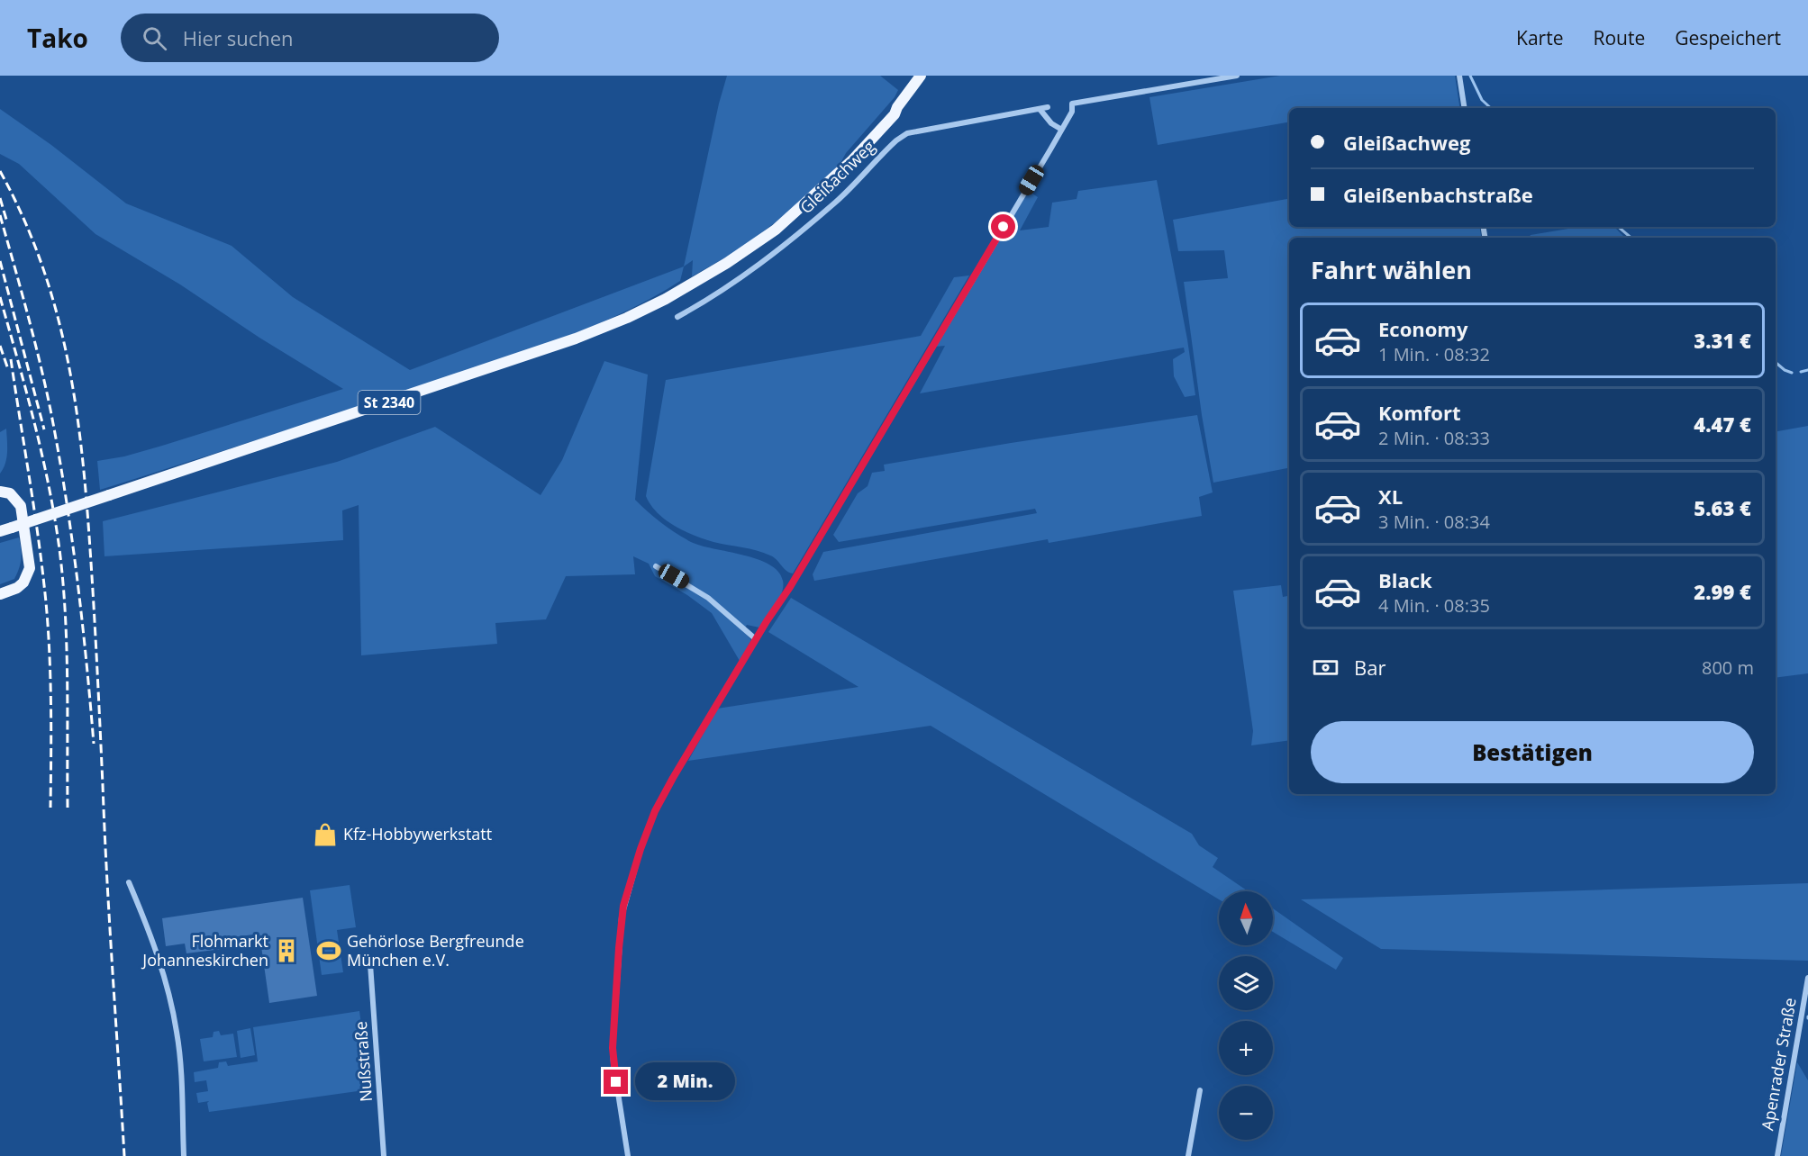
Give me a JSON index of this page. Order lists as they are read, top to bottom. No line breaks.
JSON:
{"streets":{"main road":["St 2340"],"street":["Gleißachweg","Nußstraße","Apenrader Straße"]},"places":{"shop":["Kfz-Hobbywerkstatt"],"building":["Flohmarkt Johanneskirchen"],"sports":["Gehörlose Bergfreunde München e.V."]},"north":"top","page":{"header":"Tako","search":"Hier suchen","nav":["Karte","Route","Gespeichert"],"banner":["Gleißachweg","Gleißenbachstraße"],"heading":"Fahrt wählen","list":[{"name":"Economy","note":"1 Min. · 08:32","value":"3.31 €"},{"name":"Komfort","note":"2 Min. · 08:33","value":"4.47 €"},{"name":"XL","note":"3 Min. · 08:34","value":"5.63 €"},{"name":"Black","note":"4 Min. · 08:35","value":"2.99 €"}],"pay":["Bar","800 m"],"buttons":"Bestätigen","map_buttons":["+","−"],"bubble":"2 Min."}}
